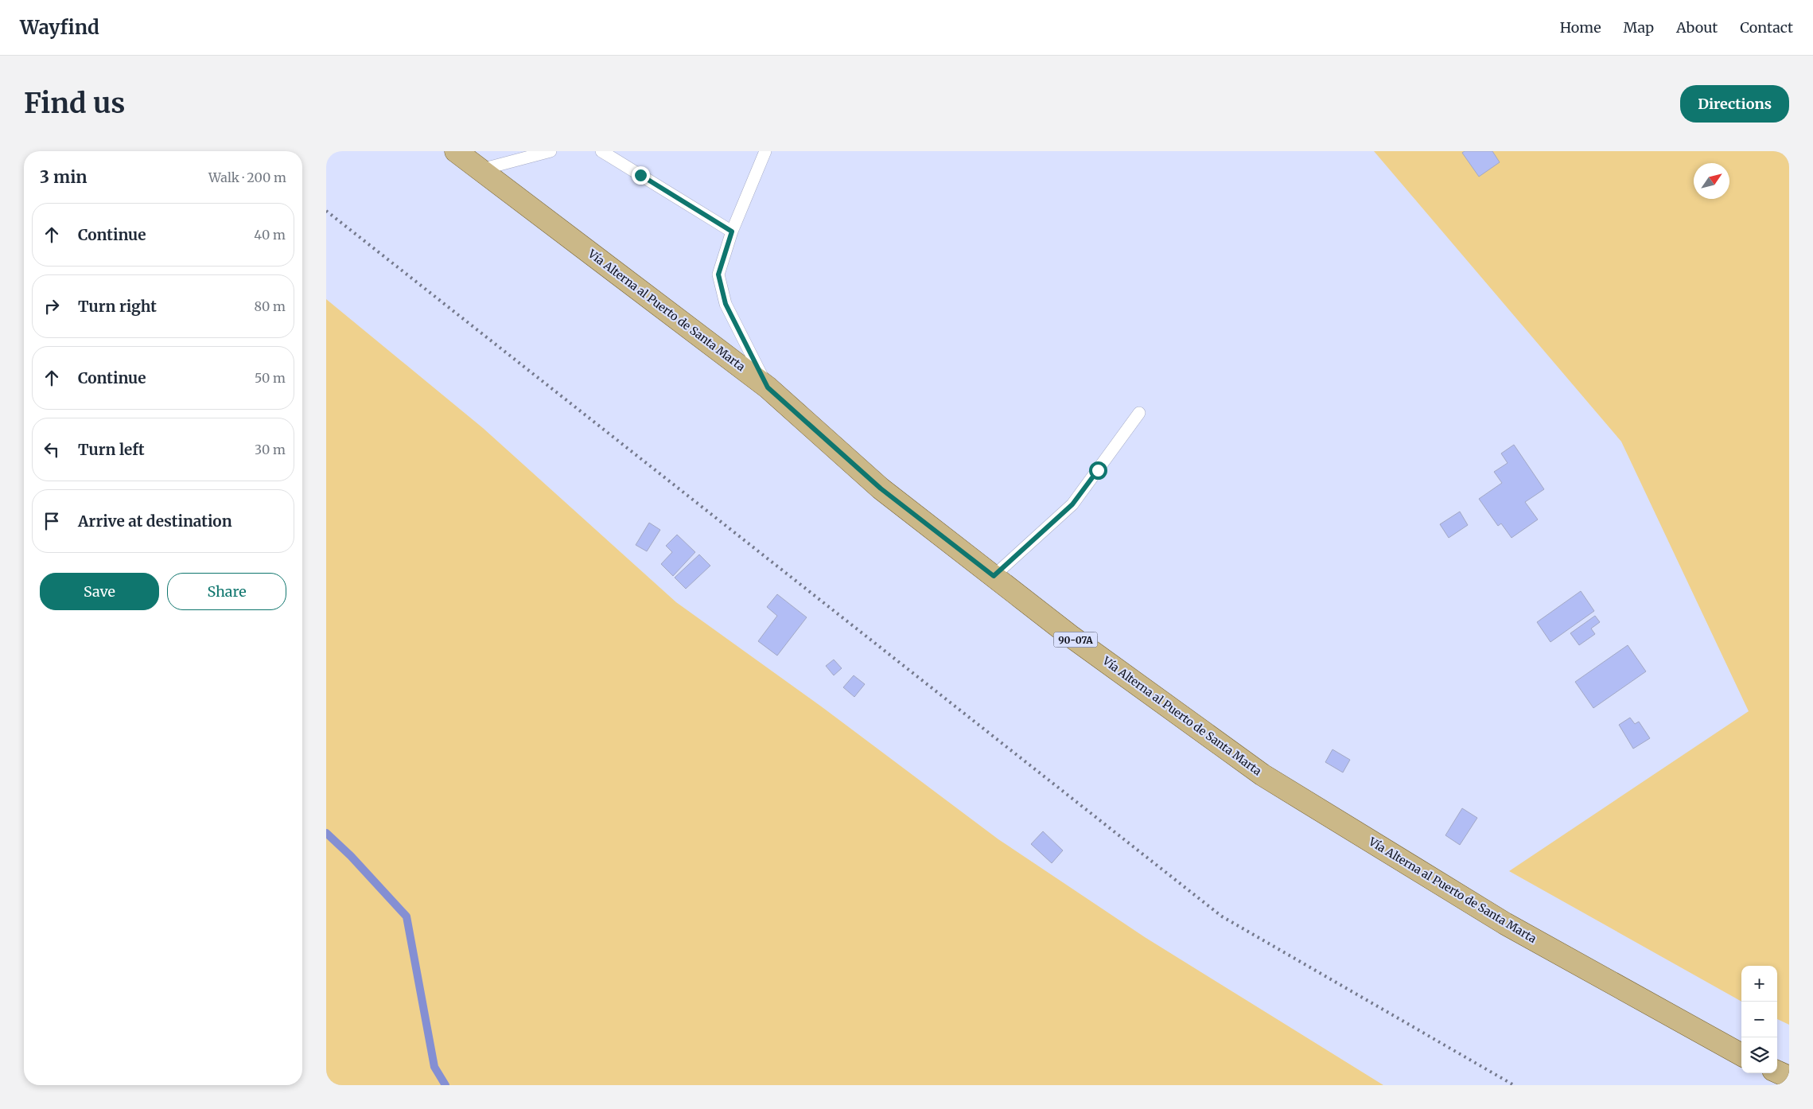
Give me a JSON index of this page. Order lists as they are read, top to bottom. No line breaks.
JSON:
{"streets":{"main road":["Vía Alterna al Puerto de Santa Marta","90-07A"]},"north":"top right","page":{"header":"Wayfind","nav":["Home","Map","About","Contact"],"buttons":["Directions",["Save","Share"]],"title":"Find us","heading":["3 min","Walk · 200 m"],"list":[["Continue","40 m"],["Turn right","80 m"],["Continue","50 m"],["Turn left","30 m"],"Arrive at destination"],"map_buttons":["+","−"]}}
